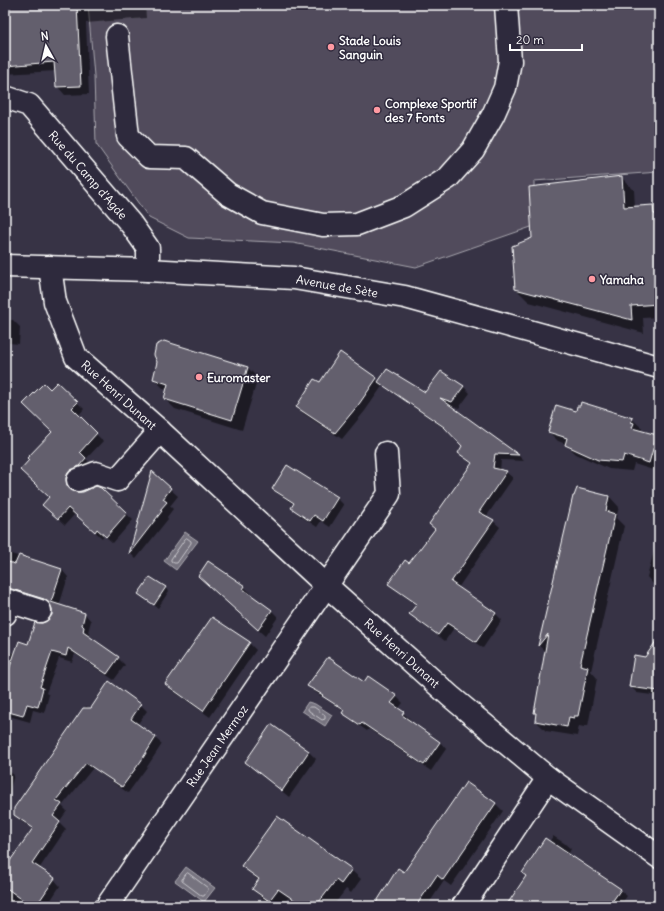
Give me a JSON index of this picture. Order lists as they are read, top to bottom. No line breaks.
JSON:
{"streets":{"street":["Rue du Camp d'Agde","Avenue de Sète","Rue Henri Dunant","Rue Jean Mermoz"]},"crossings":[["Rue du Camp d'Agde","Avenue de Sète"],["Avenue de Sète","Rue Henri Dunant"],["Rue Henri Dunant","Rue Jean Mermoz"]],"places":["Stade Louis Sanguin","Complexe Sportif des 7 Fonts","Yamaha","Euromaster"],"scale_bar":"20 m","north":"top"}
